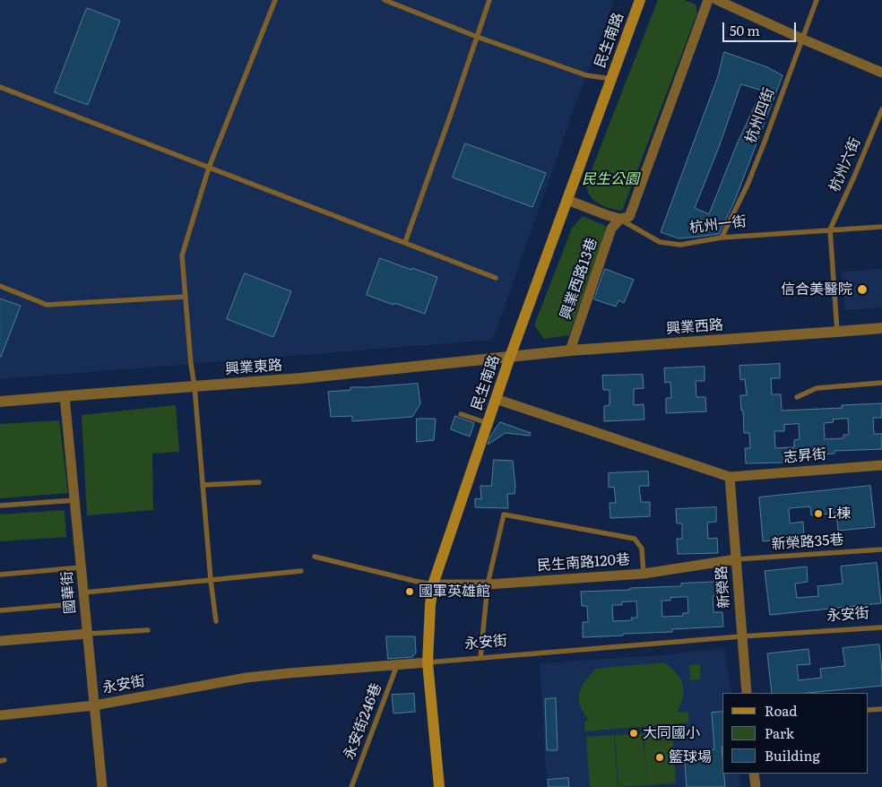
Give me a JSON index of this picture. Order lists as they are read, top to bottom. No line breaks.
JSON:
{"streets":{"main road":["民生南路"],"street":["杭州一街","興業西路13巷","興業西路","興業東路","志昇街","民生南路120巷","新榮路","國華街","永安街"],"lane":["杭州四街","杭州六街","新榮路35巷","永安街246巷"]},"crossings":[["民生南路","杭州一街"],["民生南路","興業西路"],["民生南路","興業東路"],["民生南路","民生南路120巷"],["民生南路","永安街"],["杭州四街","杭州一街"],["杭州六街","杭州一街"],["杭州一街","興業西路13巷"],["興業西路13巷","興業西路"],["興業西路","興業東路"],["興業東路","國華街"],["志昇街","新榮路"],["新榮路35巷","民生南路120巷"],["新榮路35巷","新榮路"],["民生南路120巷","新榮路"],["新榮路","永安街"],["國華街","永安街"],["永安街","永安街246巷"]],"parks":["民生公園"],"places":["信合美醫院","L棟","國軍英雄館","大同國小","籃球場"],"legend":["Road","Park","Building"],"scale_bar":"50 m"}
